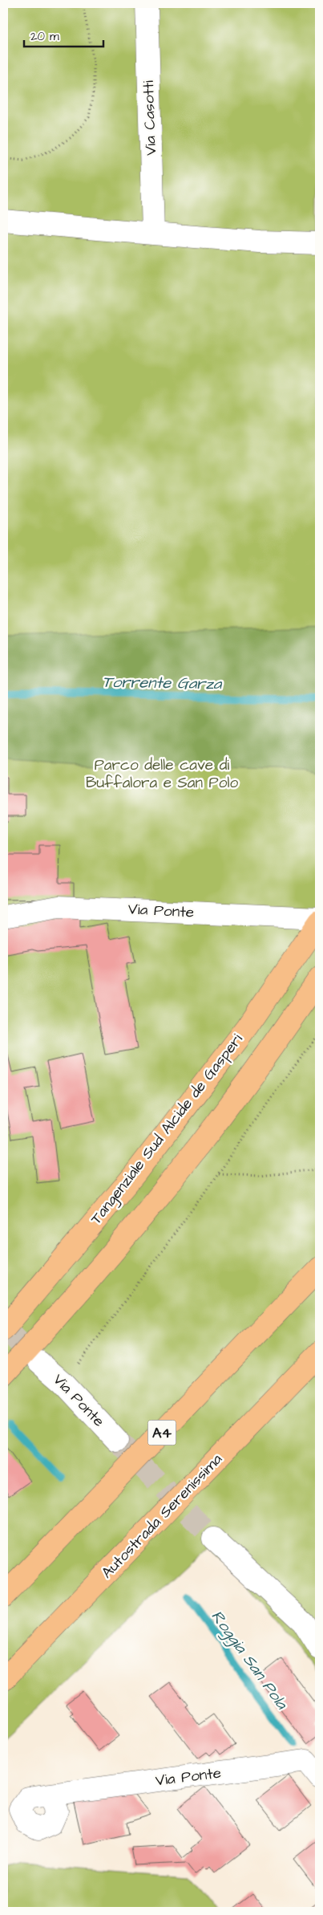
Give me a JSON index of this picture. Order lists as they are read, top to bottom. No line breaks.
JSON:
{"streets":{"highway":["Tangenziale Sud Alcide de Gasperi","A4","Autostrada Serenissima"],"street":["Via Casotti","Via Ponte"]},"crossings":[["Via Ponte","Tangenziale Sud Alcide de Gasperi"]],"water":["Torrente Garza","Roggia San Pola"],"parks":["Parco delle cave di Buffalora e San Polo"],"scale_bar":"20 m"}
